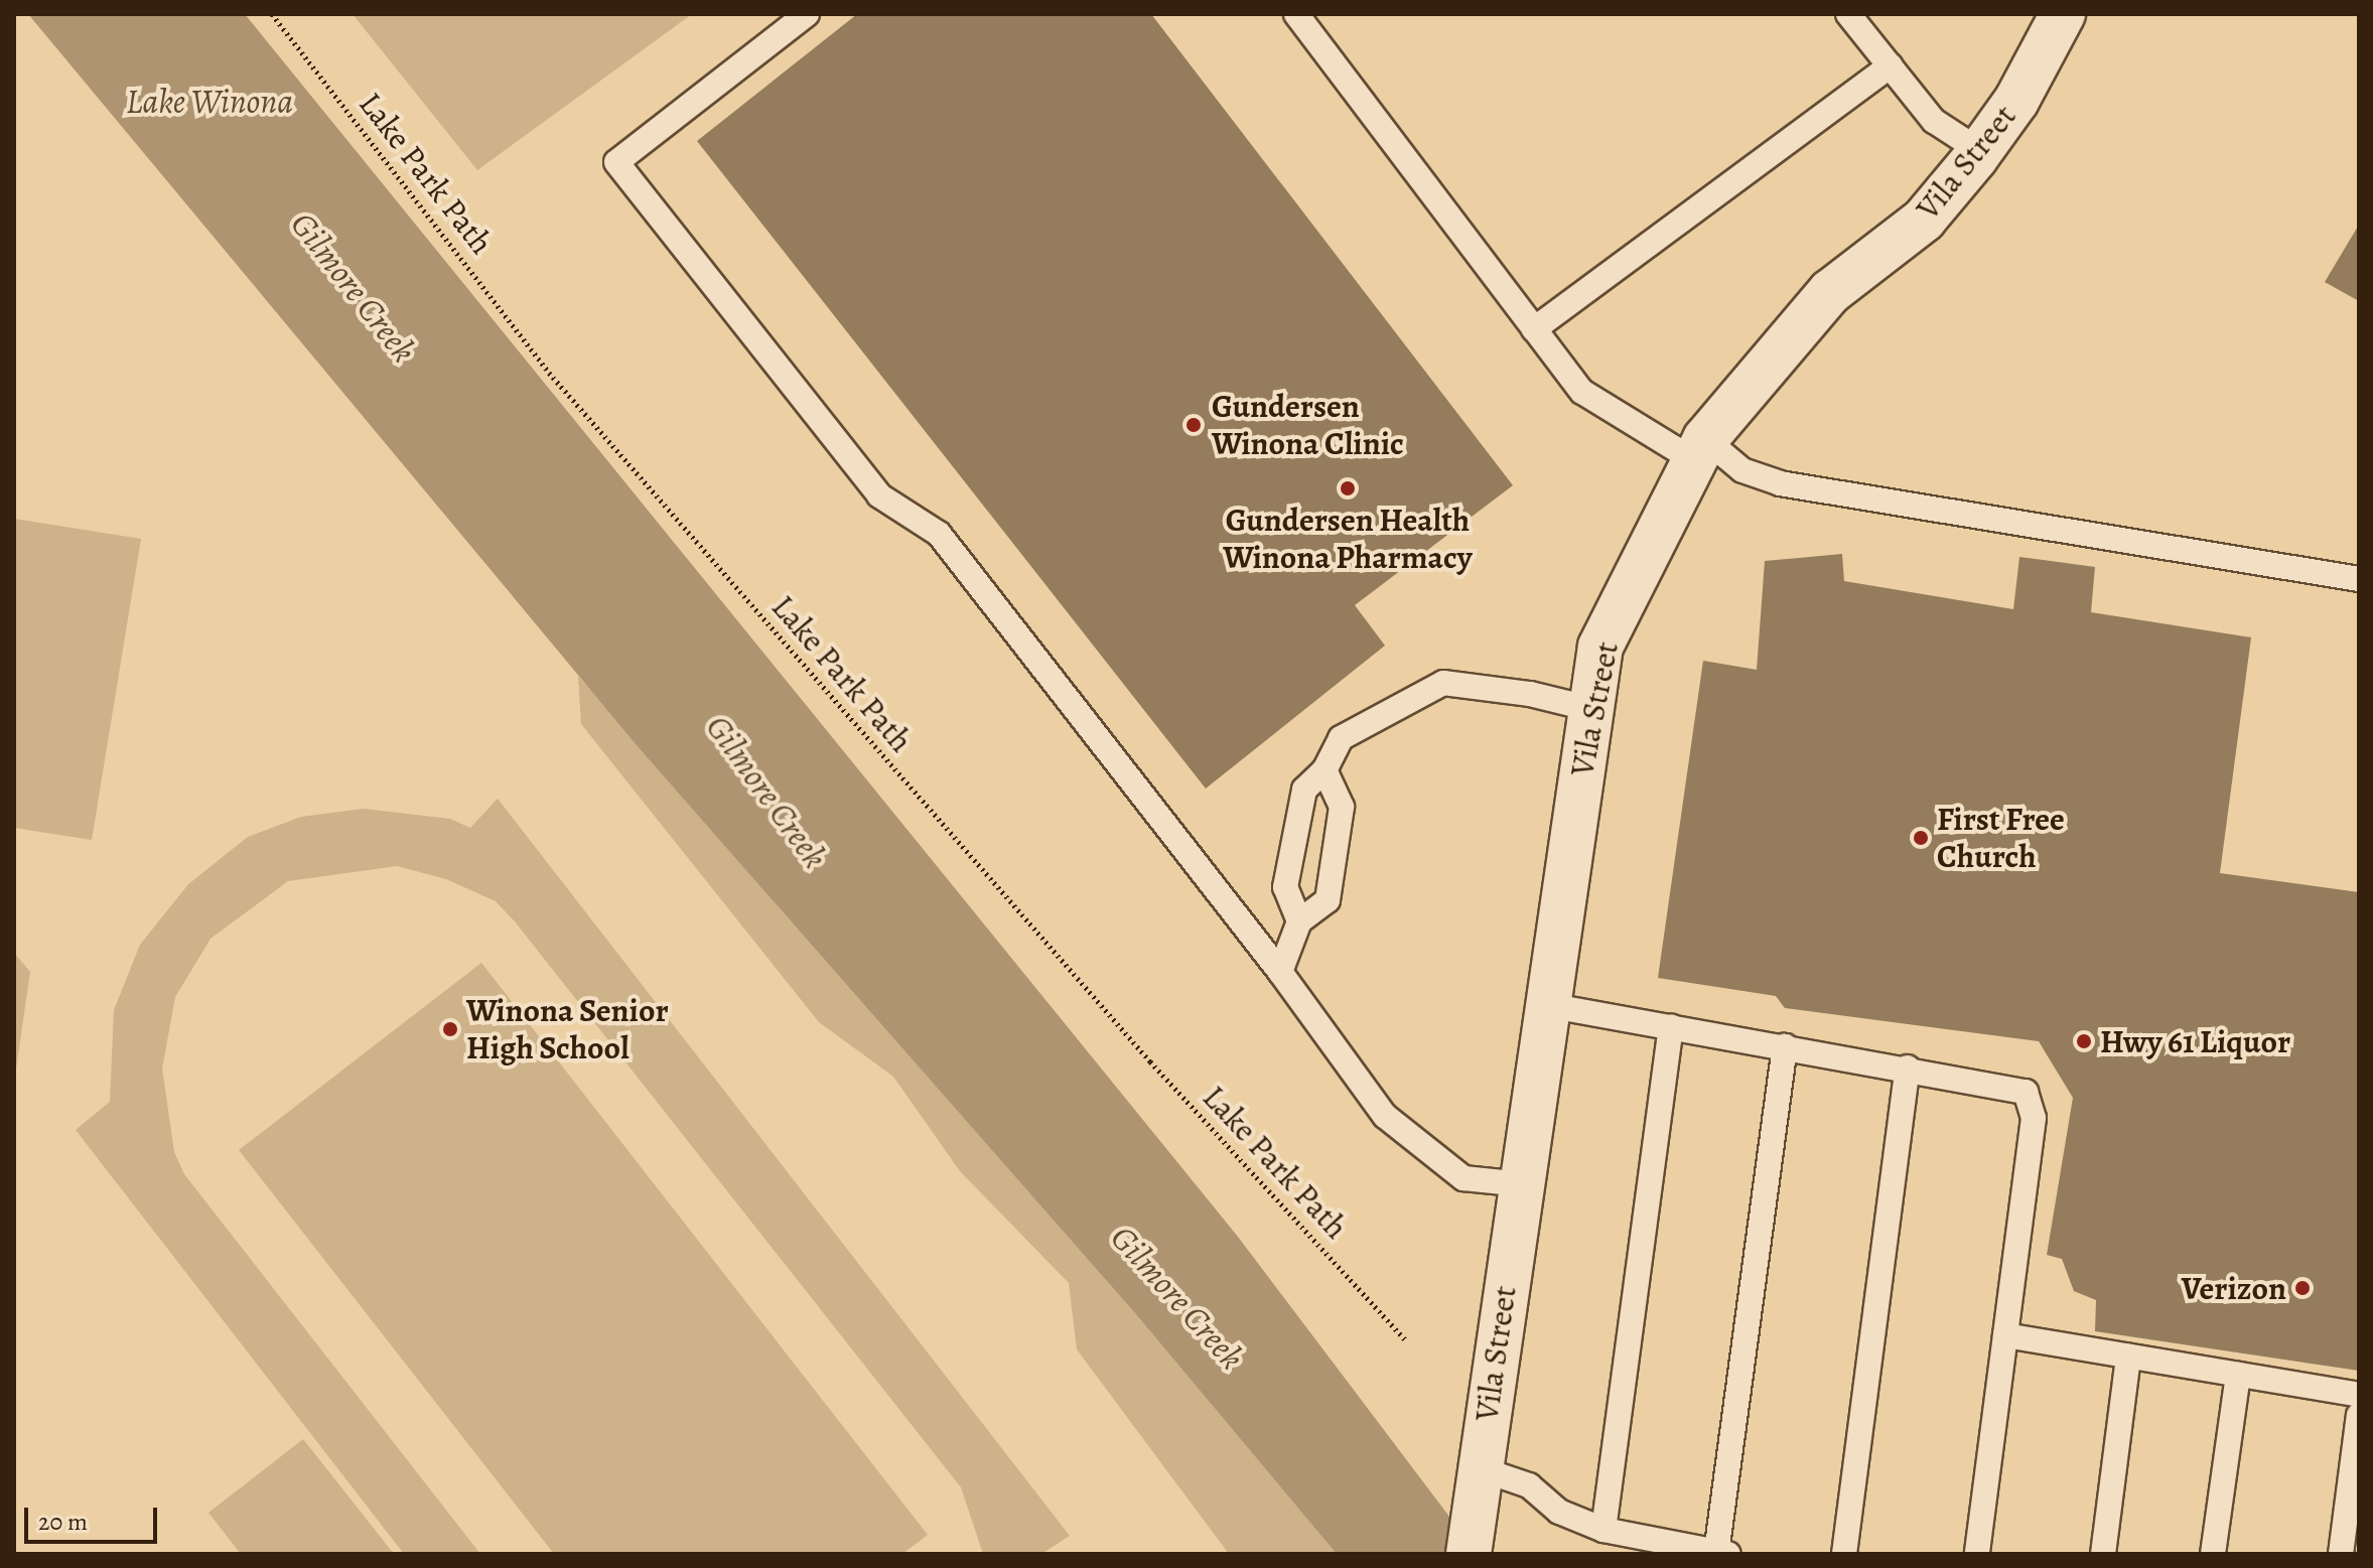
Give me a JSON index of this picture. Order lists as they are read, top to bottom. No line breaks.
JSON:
{"streets":{"street":["Vila Street"],"path":["Lake Park Path"]},"water":["Lake Winona","Gilmore Creek"],"places":["Gundersen Winona Clinic","Gundersen Health Winona Pharmacy","First Free Church","Winona Senior High School","Hwy 61 Liquor","Verizon"],"scale_bar":"20 m"}
